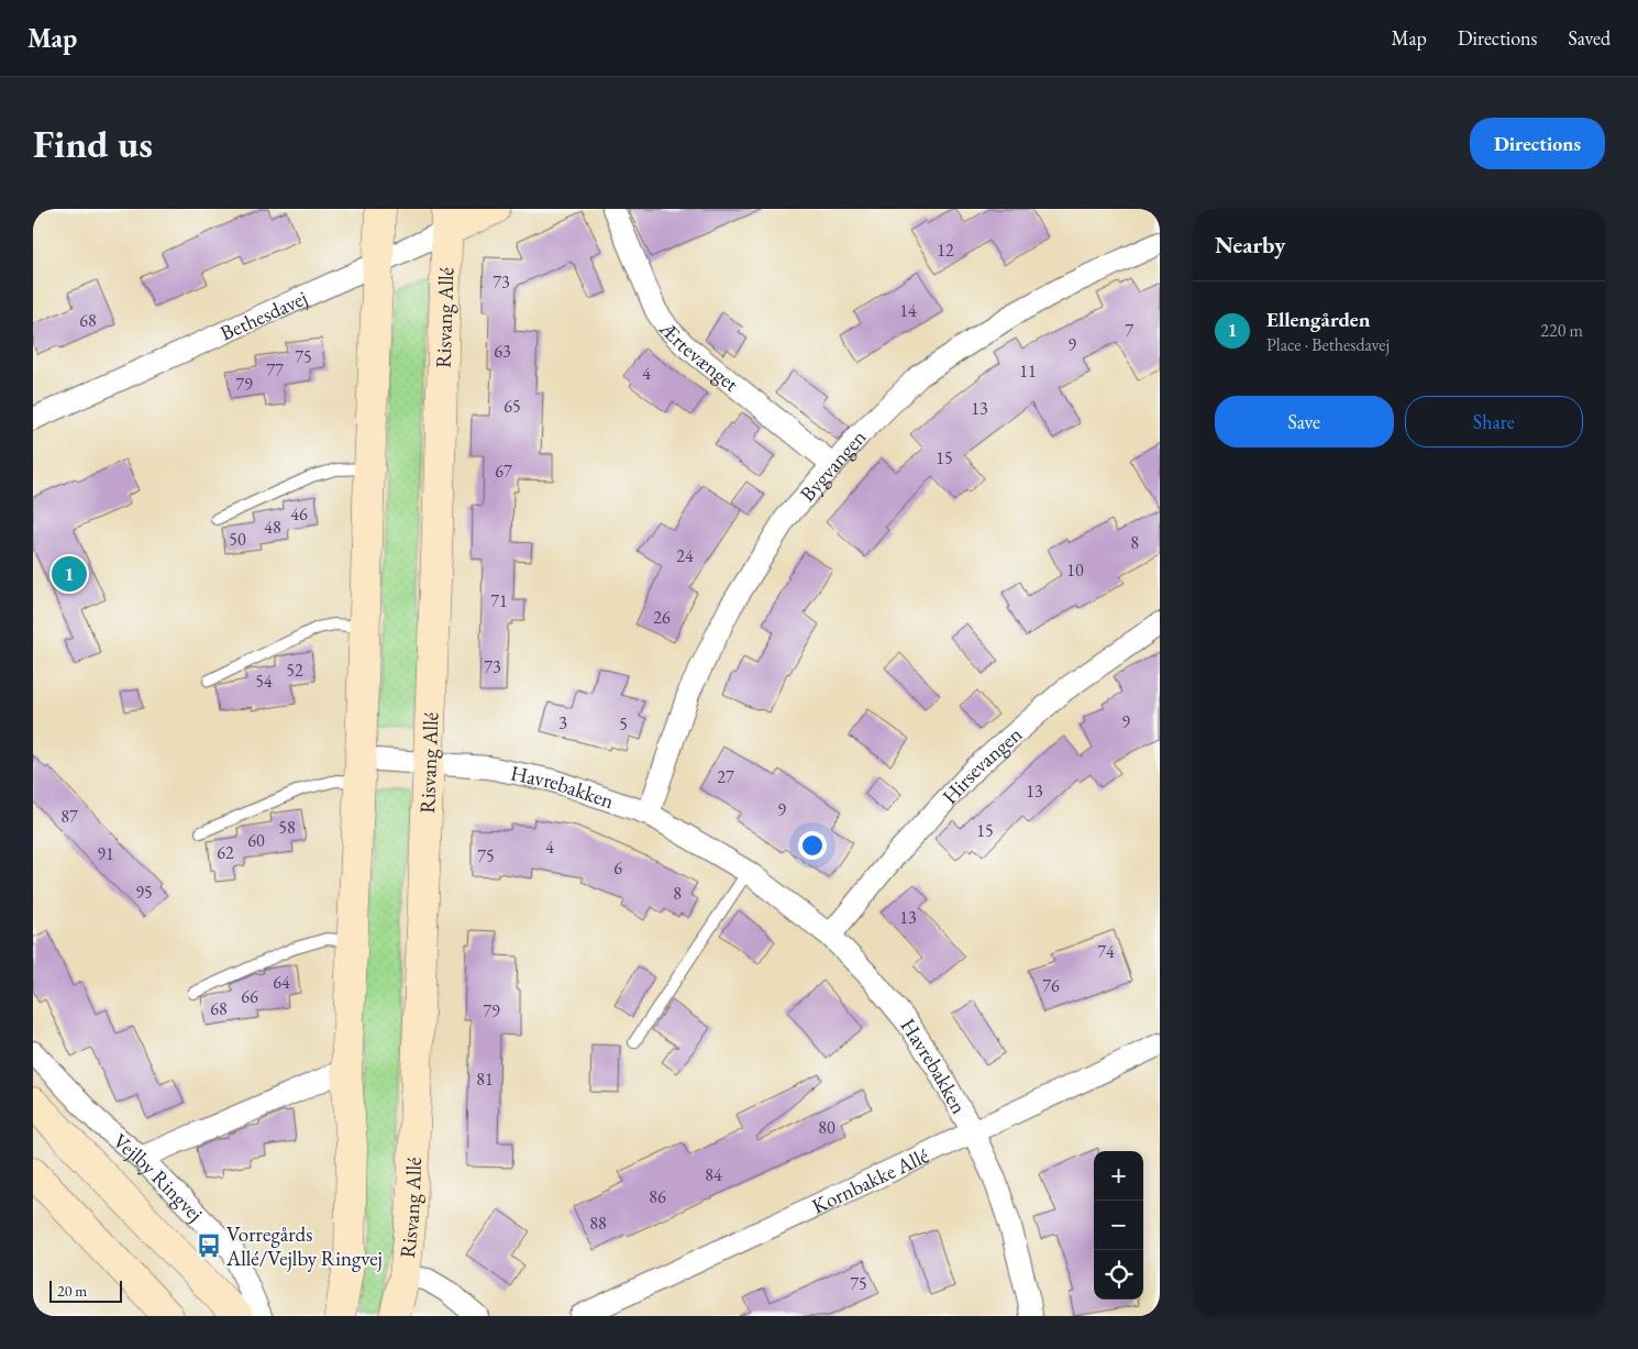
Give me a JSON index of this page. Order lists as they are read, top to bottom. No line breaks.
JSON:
{"streets":{"street":["Bethesdavej","Risvang Allé","Ærtevænget","Bygvangen","Hirsevangen","Havrebakken","Vejlby Ringvej","Kornbakke Allé"]},"crossings":[["Bethesdavej","Risvang Allé"],["Risvang Allé","Havrebakken"],["Ærtevænget","Bygvangen"],["Bygvangen","Havrebakken"],["Hirsevangen","Havrebakken"],["Havrebakken","Kornbakke Allé"]],"places":{"bus stop":["Vorregårds Allé/Vejlby Ringvej"]},"house_numbers":["12","73","14","68","7","9","63","75","77","11","4","79","65","13","15","67","46","48","50","8","24","10","71","26","73","52","54","9","3","5","27","13","9","87","58","15","60","4","62","91","75","6","95","8","13","74","64","76","66","68","79","81","80","84","86","88","75"],"scale_bar":"20 m","page":{"header":"Map","nav":["Map","Directions","Saved"],"buttons":["Directions",["Save","Share"]],"title":"Find us","heading":"Nearby","list":[{"mark":"1","name":"Ellengården","note":"Place · Bethesdavej","value":"220 m"}],"pins":"1","map_buttons":["+","−"],"scale":"20 m"}}
